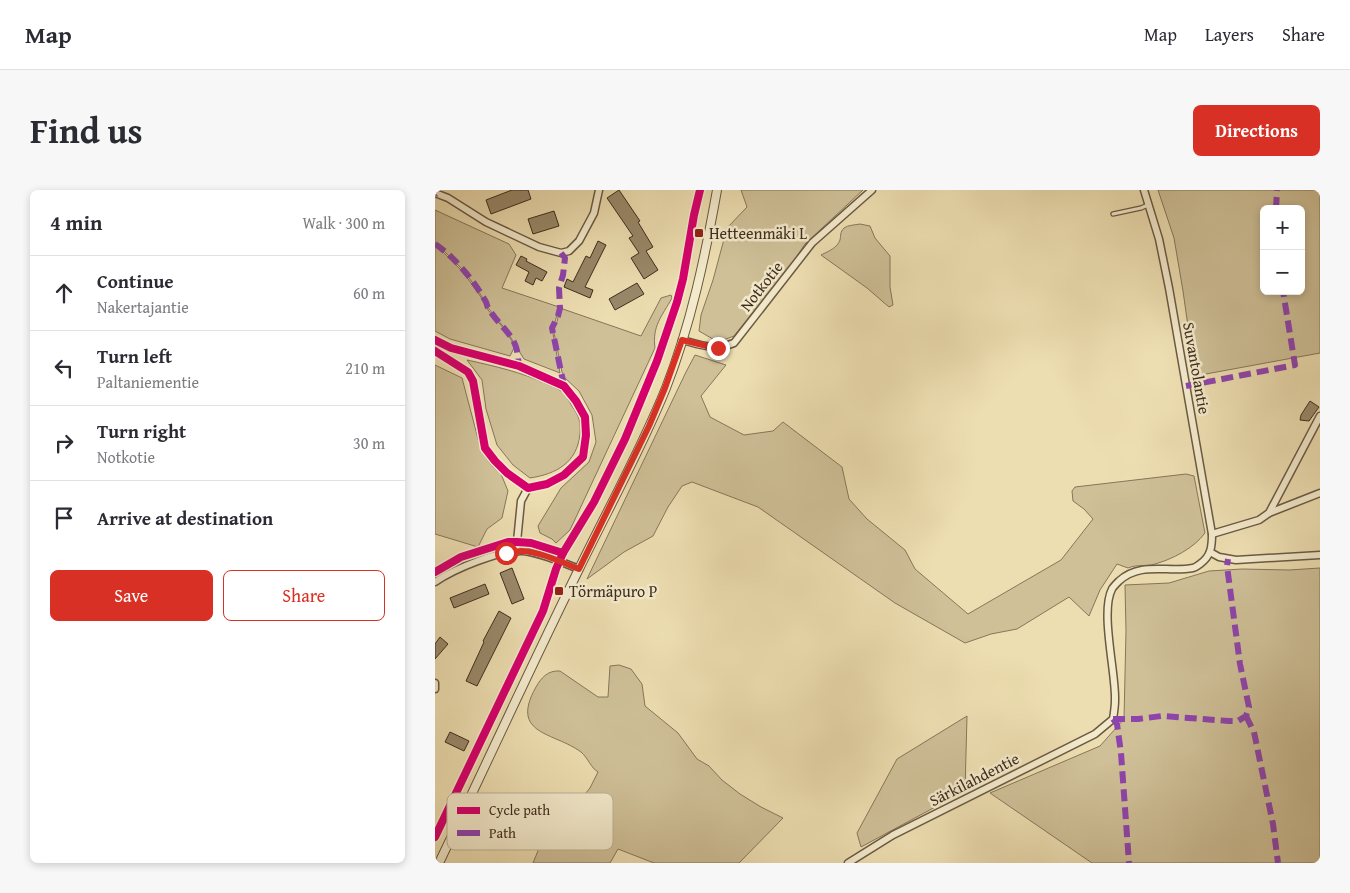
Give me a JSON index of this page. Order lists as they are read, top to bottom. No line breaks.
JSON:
{"streets":{"street":["Notkotie","Suvantolantie","Särkilahdentie"]},"crossings":[["Suvantolantie","Särkilahdentie"]],"places":{"transit":["Hetteenmäki L","Törmäpuro P"]},"legend":["Cycle path","Path"],"page":{"header":"Map","nav":["Map","Layers","Share"],"title":"Find us","buttons":["Directions",["Save","Share"]],"heading":["4 min","Walk · 300 m"],"map_buttons":["+","−"],"list":[["Continue","Nakertajantie","60 m"],["Turn left","Paltaniementie","210 m"],["Turn right","Notkotie","30 m"],"Arrive at destination"]}}
